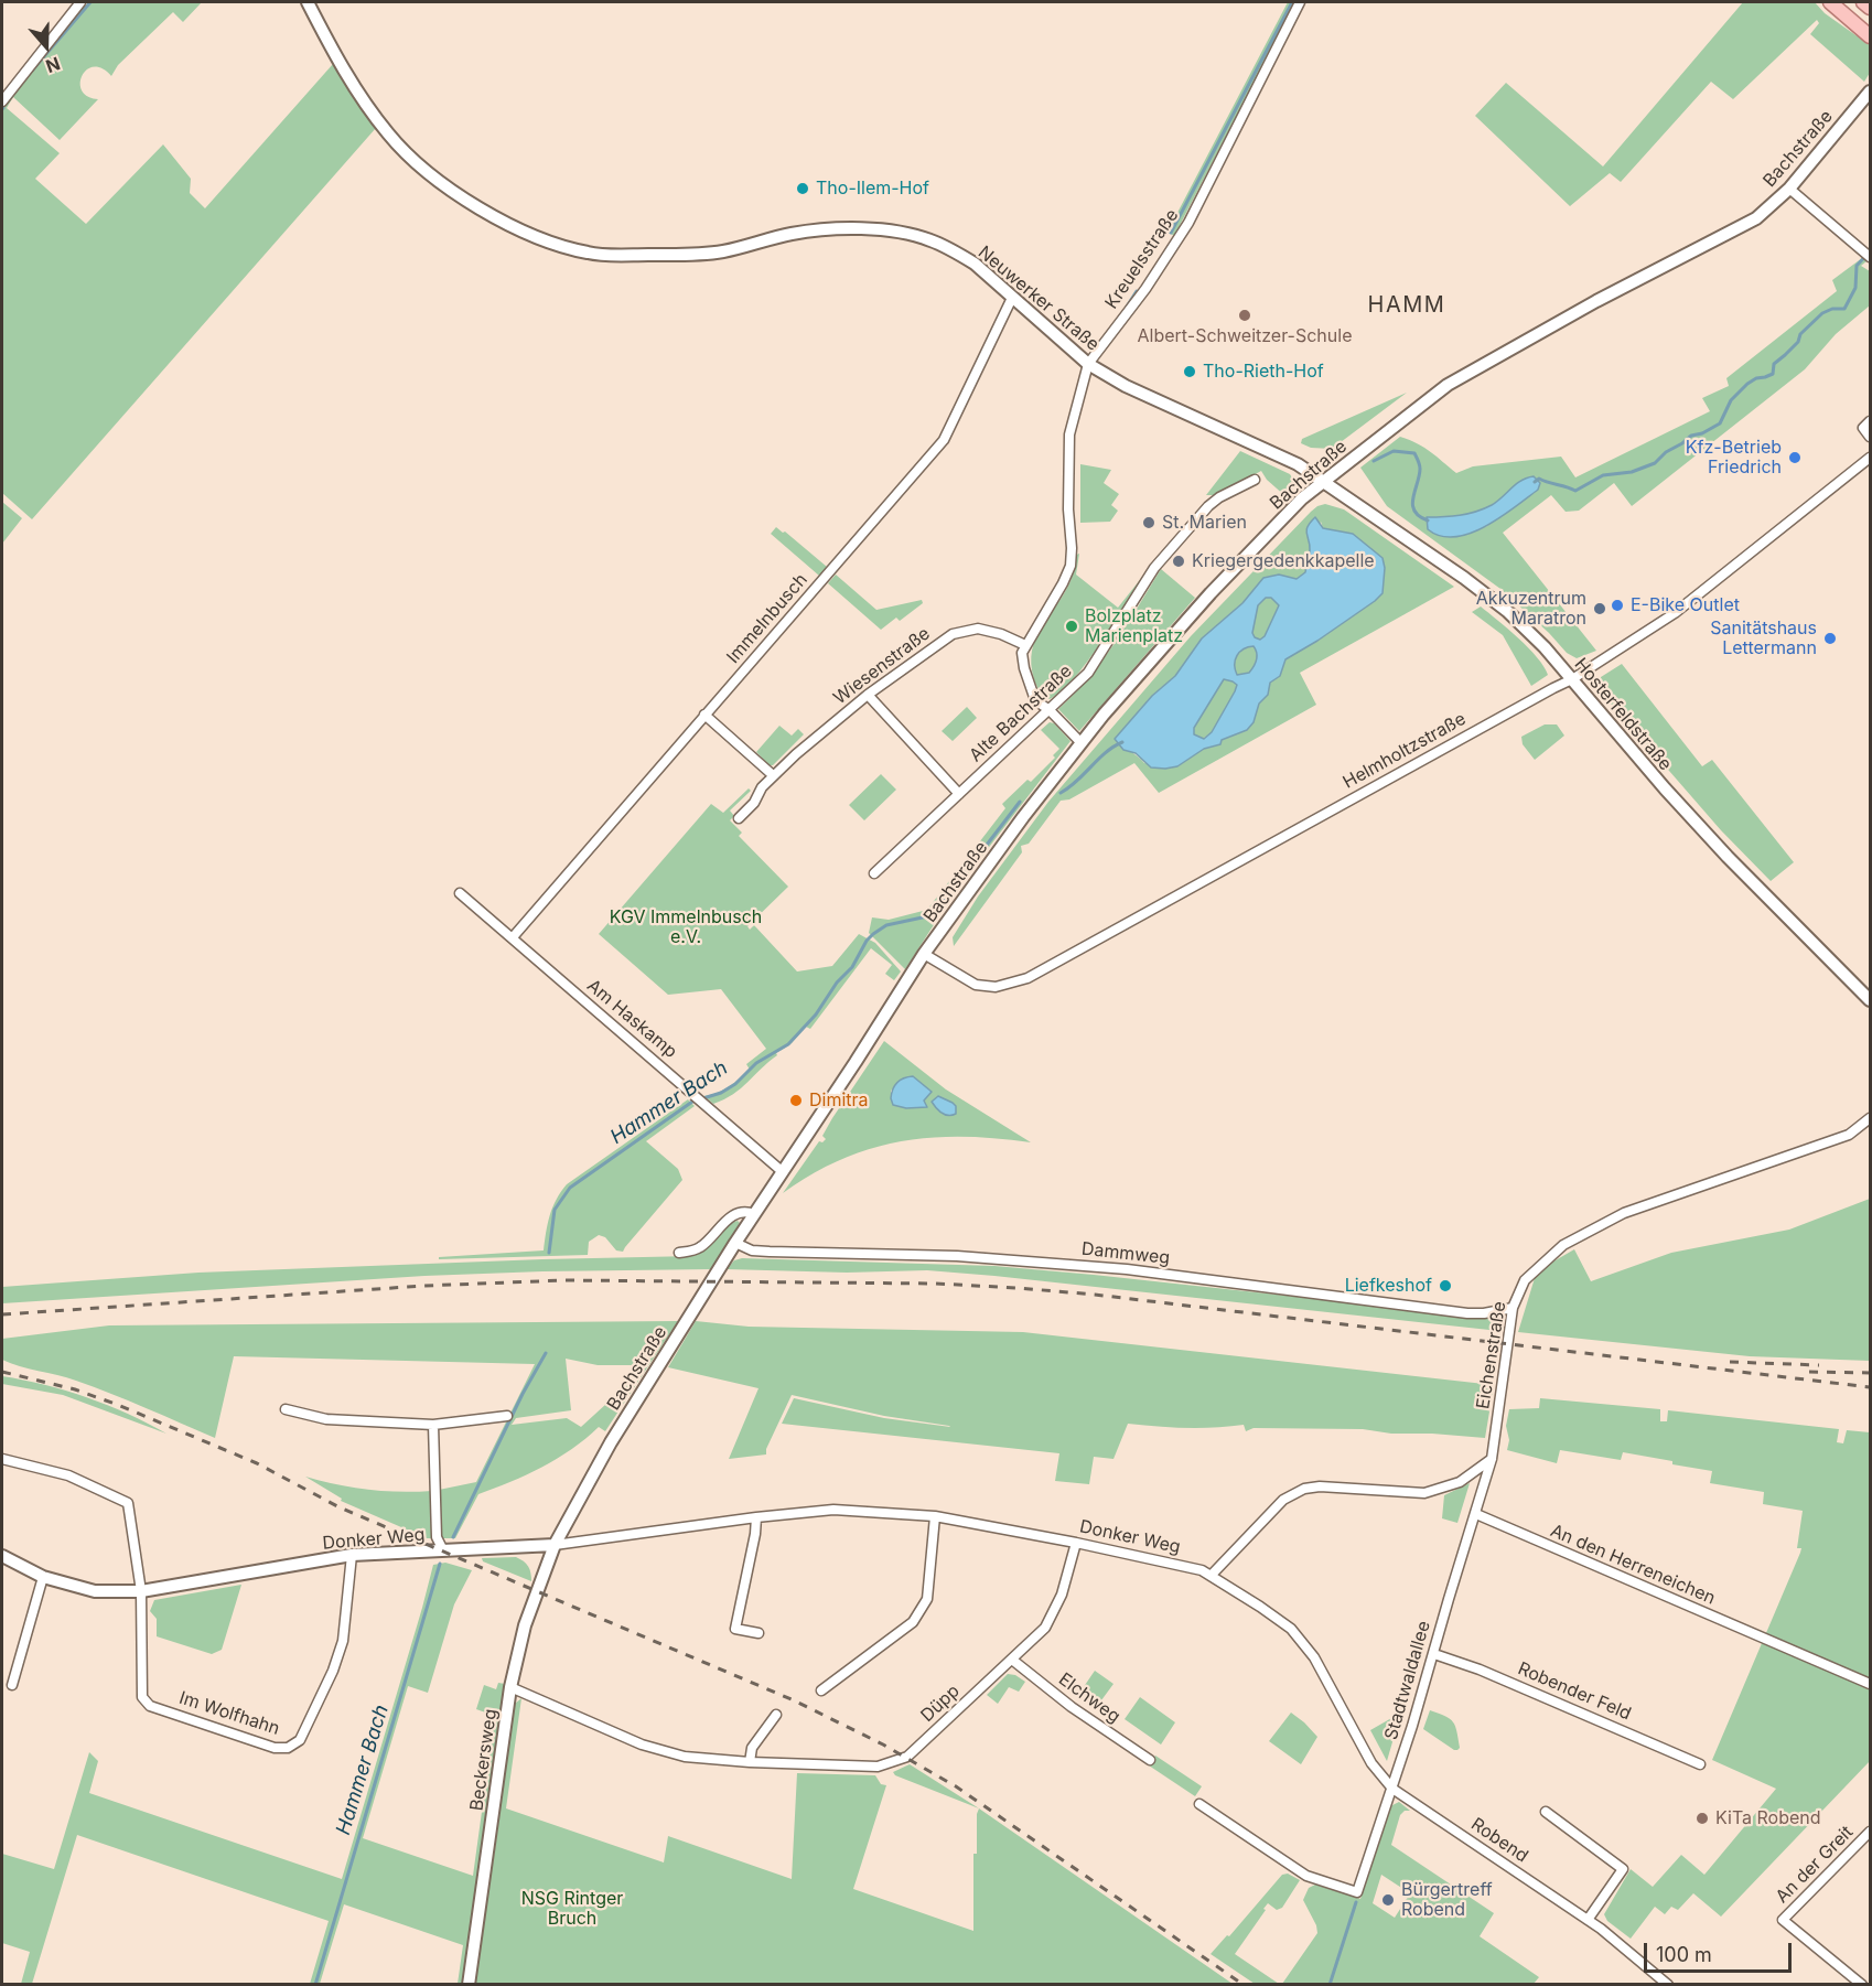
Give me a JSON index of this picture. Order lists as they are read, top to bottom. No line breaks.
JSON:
{"streets":{"street":["Bachstraße","Kreuelsstraße","Neuwerker Straße","Immelnbusch","Wiesenstraße","Alte Bachstraße","Hosterfeldstraße","Helmholtzstraße","Am Haskamp","Dammweg","Eichenstraße","Donker Weg","An den Herreneichen","Stadtwaldallee","Robender Feld","Elchweg","Düpp","Im Wolfhahn","Beckersweg","Robend","An der Greit"]},"crossings":[["Bachstraße","Neuwerker Straße"],["Bachstraße","Hosterfeldstraße"],["Bachstraße","Helmholtzstraße"],["Bachstraße","Am Haskamp"],["Bachstraße","Dammweg"],["Bachstraße","Donker Weg"],["Bachstraße","Beckersweg"],["Kreuelsstraße","Neuwerker Straße"],["Kreuelsstraße","Wiesenstraße"],["Neuwerker Straße","Immelnbusch"],["Neuwerker Straße","Hosterfeldstraße"],["Immelnbusch","Am Haskamp"],["Hosterfeldstraße","Helmholtzstraße"],["Dammweg","Eichenstraße"],["Eichenstraße","Stadtwaldallee"],["Donker Weg","Stadtwaldallee"],["Donker Weg","Düpp"],["Donker Weg","Im Wolfhahn"],["Donker Weg","Beckersweg"],["Donker Weg","Robend"],["An den Herreneichen","Stadtwaldallee"],["Stadtwaldallee","Robender Feld"],["Stadtwaldallee","Robend"],["Elchweg","Düpp"],["Düpp","Beckersweg"]],"districts":["HAMM"],"water":["Hammer Bach"],"parks":["KGV Immelnbusch e.V.","NSG Rintger Bruch"],"places":["Tho-Ilem-Hof","Albert-Schweitzer-Schule","Tho-Rieth-Hof","Kfz-Betrieb Friedrich","St. Marien","Kriegergedenkkapelle","E-Bike Outlet","Akkuzentrum Maratron","Bolzplatz Marienplatz","Sanitätshaus Lettermann","Dimitra","Liefkeshof","KiTa Robend","Bürgertreff Robend"],"scale_bar":"100 m","north":"bottom"}
